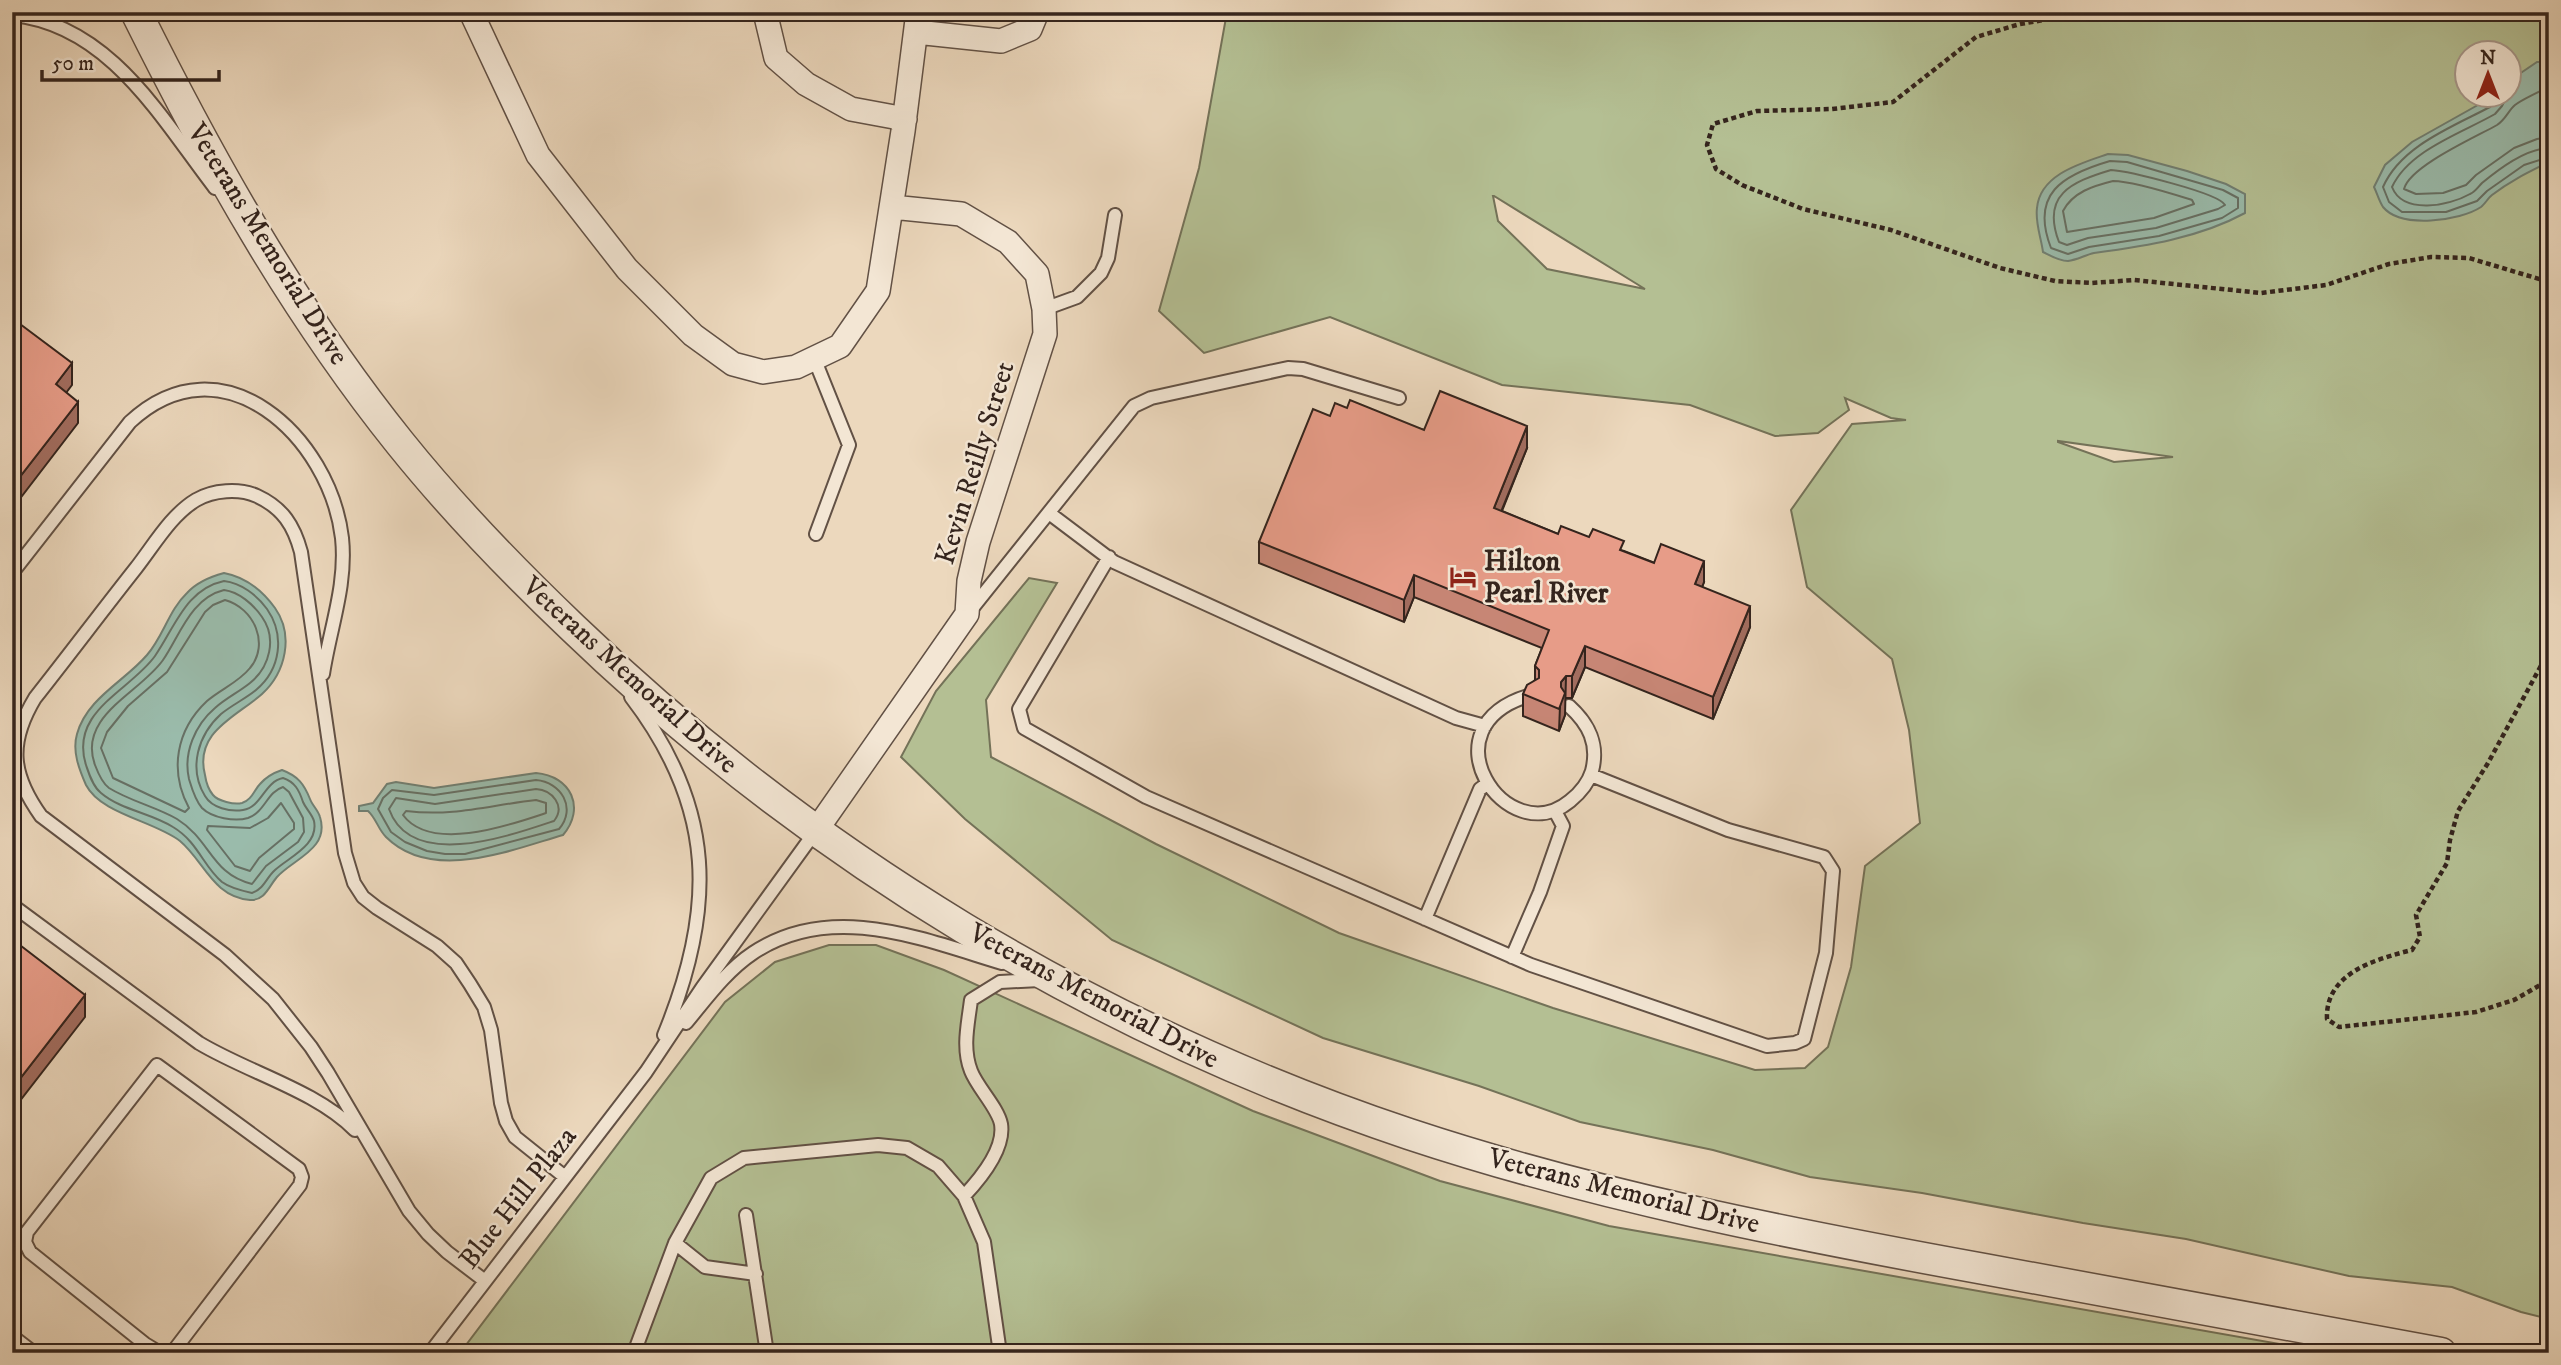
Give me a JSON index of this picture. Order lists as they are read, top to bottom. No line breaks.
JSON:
{"streets":{"street":["Veterans Memorial Drive","Kevin Reilly Street"],"lane":["Blue Hill Plaza"]},"crossings":[["Veterans Memorial Drive","Blue Hill Plaza"]],"places":{"hotel":["Hilton Pearl River"]},"scale_bar":"50 m","north":"top"}
